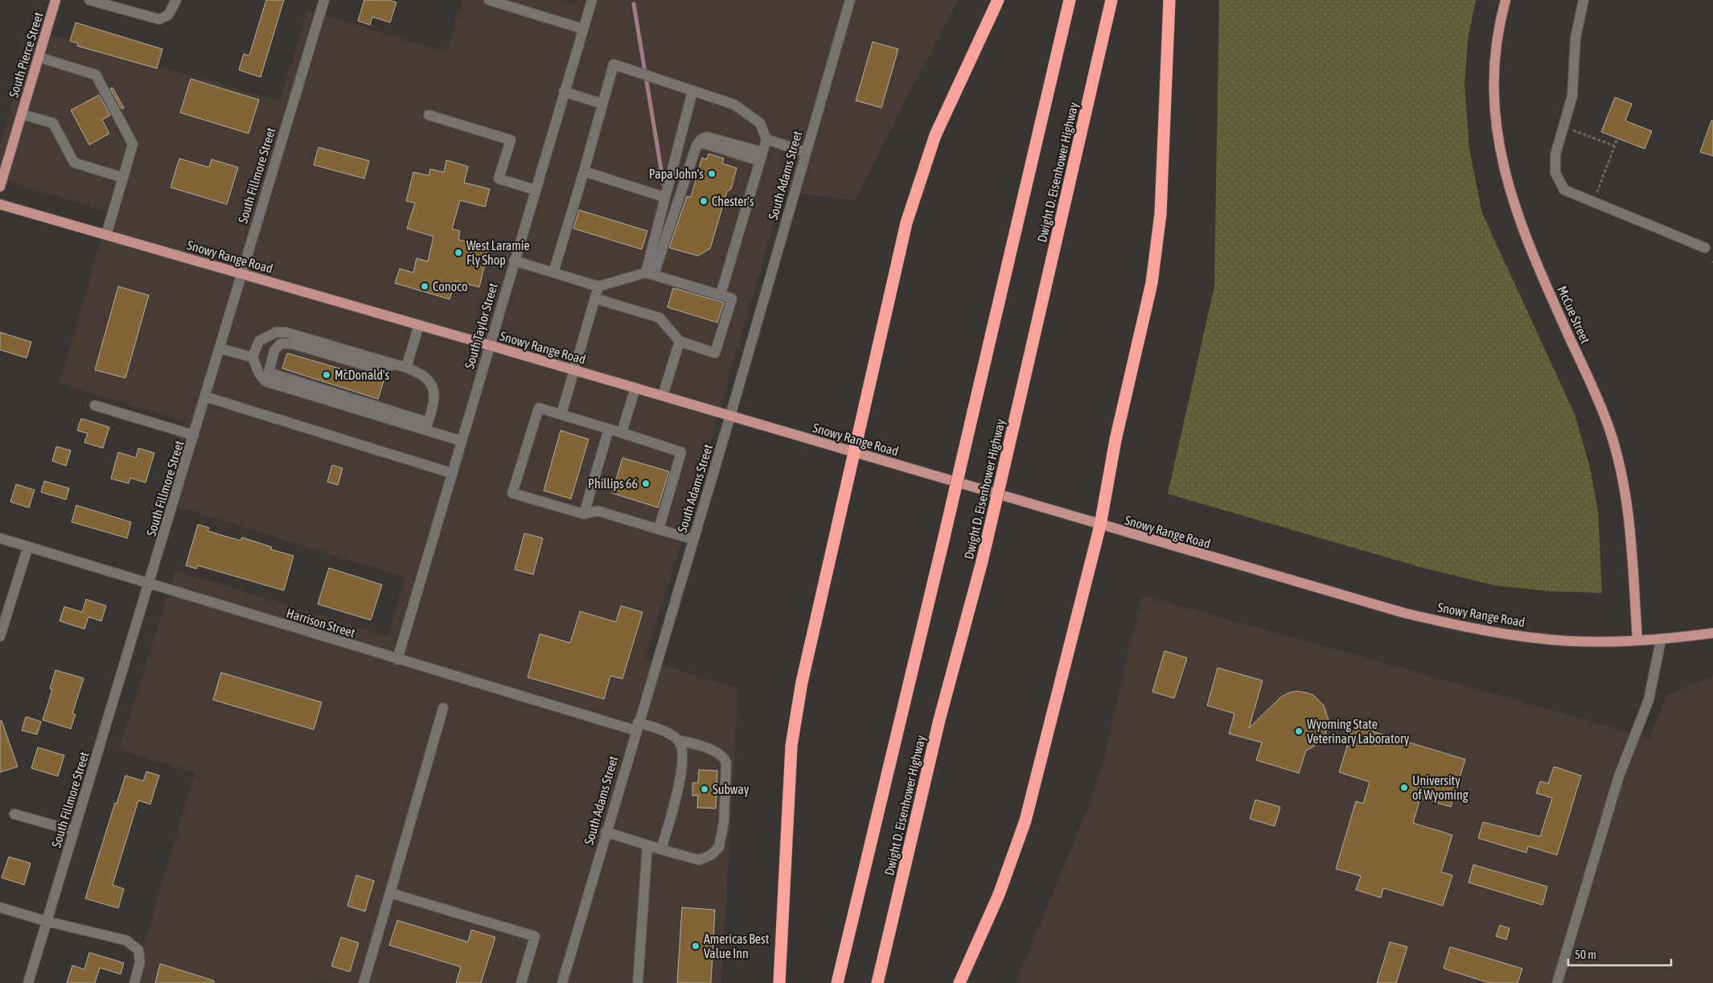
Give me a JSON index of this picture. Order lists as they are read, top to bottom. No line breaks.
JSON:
{"streets":{"highway":["Dwight D. Eisenhower Highway"],"main road":["South Pierce Street","Snowy Range Road","McCue Street"],"street":["South Fillmore Street","South Adams Street","South Taylor Street","Harrison Street"]},"crossings":[["South Fillmore Street","Snowy Range Road"],["South Fillmore Street","Harrison Street"],["South Adams Street","Snowy Range Road"],["South Adams Street","Harrison Street"],["Snowy Range Road","McCue Street"],["Snowy Range Road","South Taylor Street"],["South Taylor Street","Harrison Street"]],"places":["Papa John's","Chester's","West Laramie Fly Shop","Conoco","McDonald's","Phillips 66","Wyoming State Veterinary Laboratory","University of Wyoming","Subway","Americas Best Value Inn"],"scale_bar":"50 m"}
